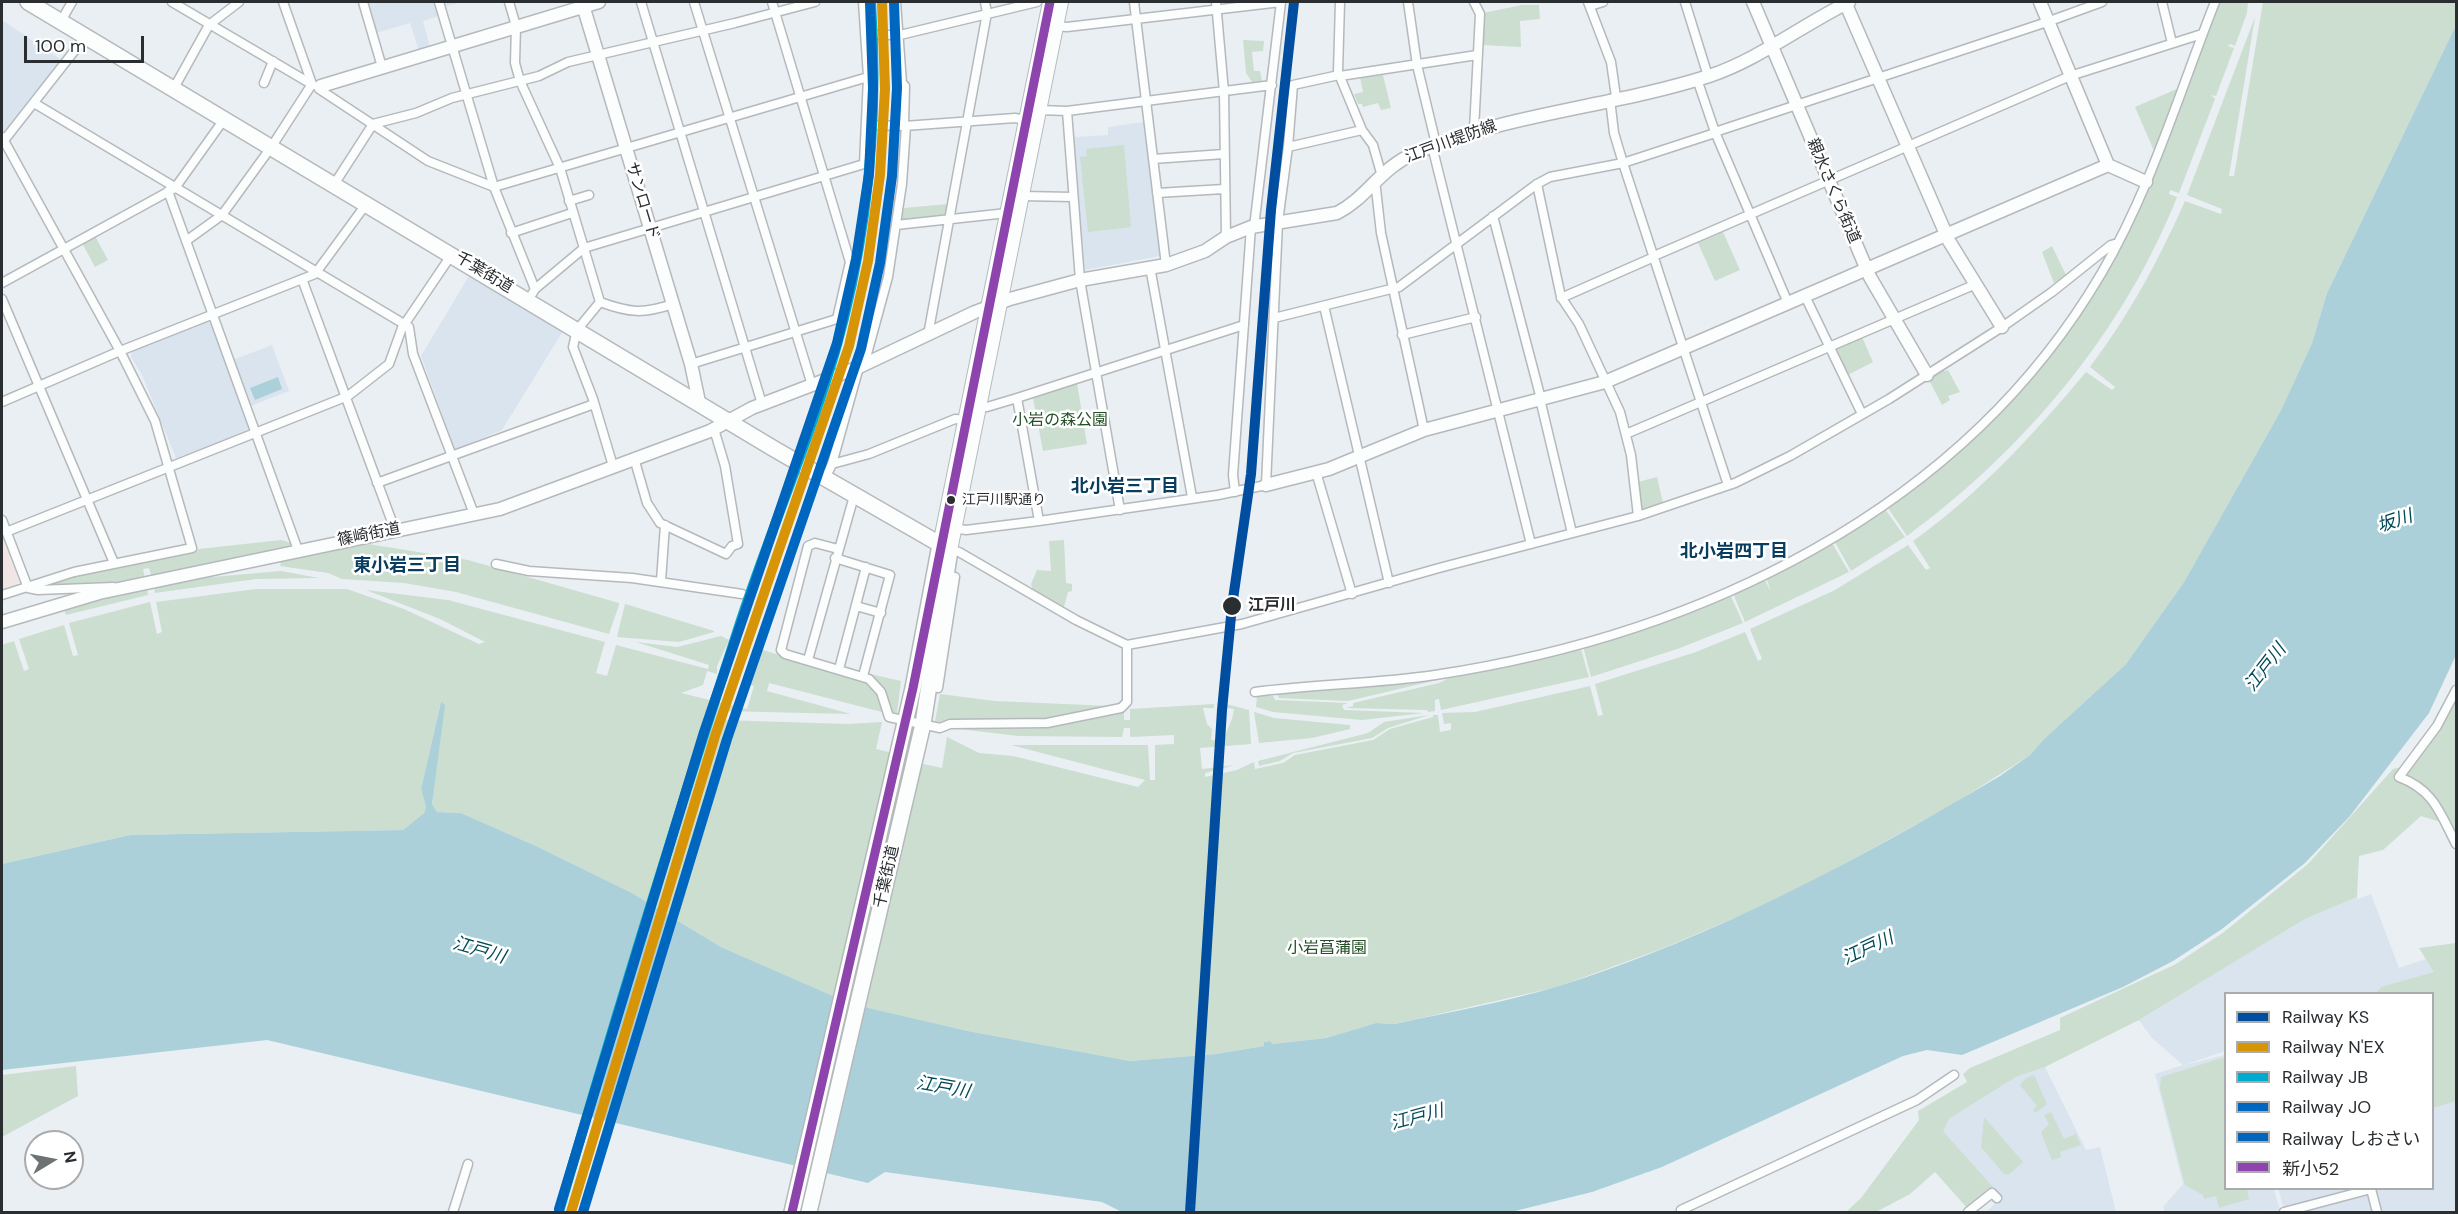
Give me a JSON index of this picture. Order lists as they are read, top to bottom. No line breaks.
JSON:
{"streets":{"highway":["千葉街道"],"street":["江戸川堤防線","親水さくら街道","サンロード","篠崎街道"]},"crossings":[["江戸川堤防線","親水さくら街道"],["江戸川堤防線","千葉街道"],["江戸川堤防線","篠崎街道"],["サンロード","千葉街道"],["千葉街道","篠崎街道"]],"districts":["北小岩三丁目","北小岩四丁目","東小岩三丁目"],"water":["坂川","江戸川"],"parks":["小岩の森公園","小岩菖蒲園"],"places":["江戸川駅通り","江戸川"],"lines":["rail line KS","rail line N'EX","rail line JB","rail line JO","transit line 新小52","rail line しおさい"],"legend":["Railway KS","Railway N'EX","Railway JB","Railway JO","Railway しおさい","新小52"],"scale_bar":"100 m","north":"right"}
